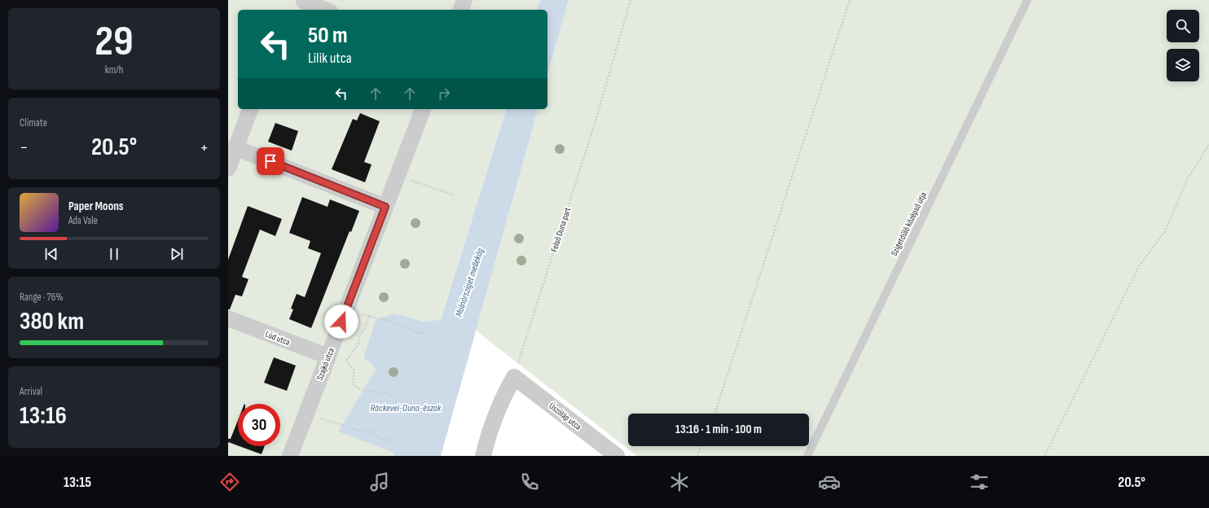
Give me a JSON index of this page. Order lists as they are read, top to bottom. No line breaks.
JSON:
{"streets":{"street":["Lúd utca","Szajkó utca","Úszóláp utca"],"lane":["Szigetdűlő középső útja"],"path":["Felső Duna part"]},"crossings":[["Felső Duna part","Úszóláp utca"],["Lúd utca","Szajkó utca"]],"water":["Molnársziget mellékág","Ráckevei-Duna-észak"],"page":{"tile":[["29","km/h"],"Climate",["Range · 76%","380 km"],["Arrival","13:16"]],"turn":["50 m","Lilik utca"],"heat":["−","20.5°","+"],"song":["Paper Moons","Ada Vale"],"limit":"30","trip":"13:16 · 1 min · 100 m","tabs":["13:15","20.5°"]}}
